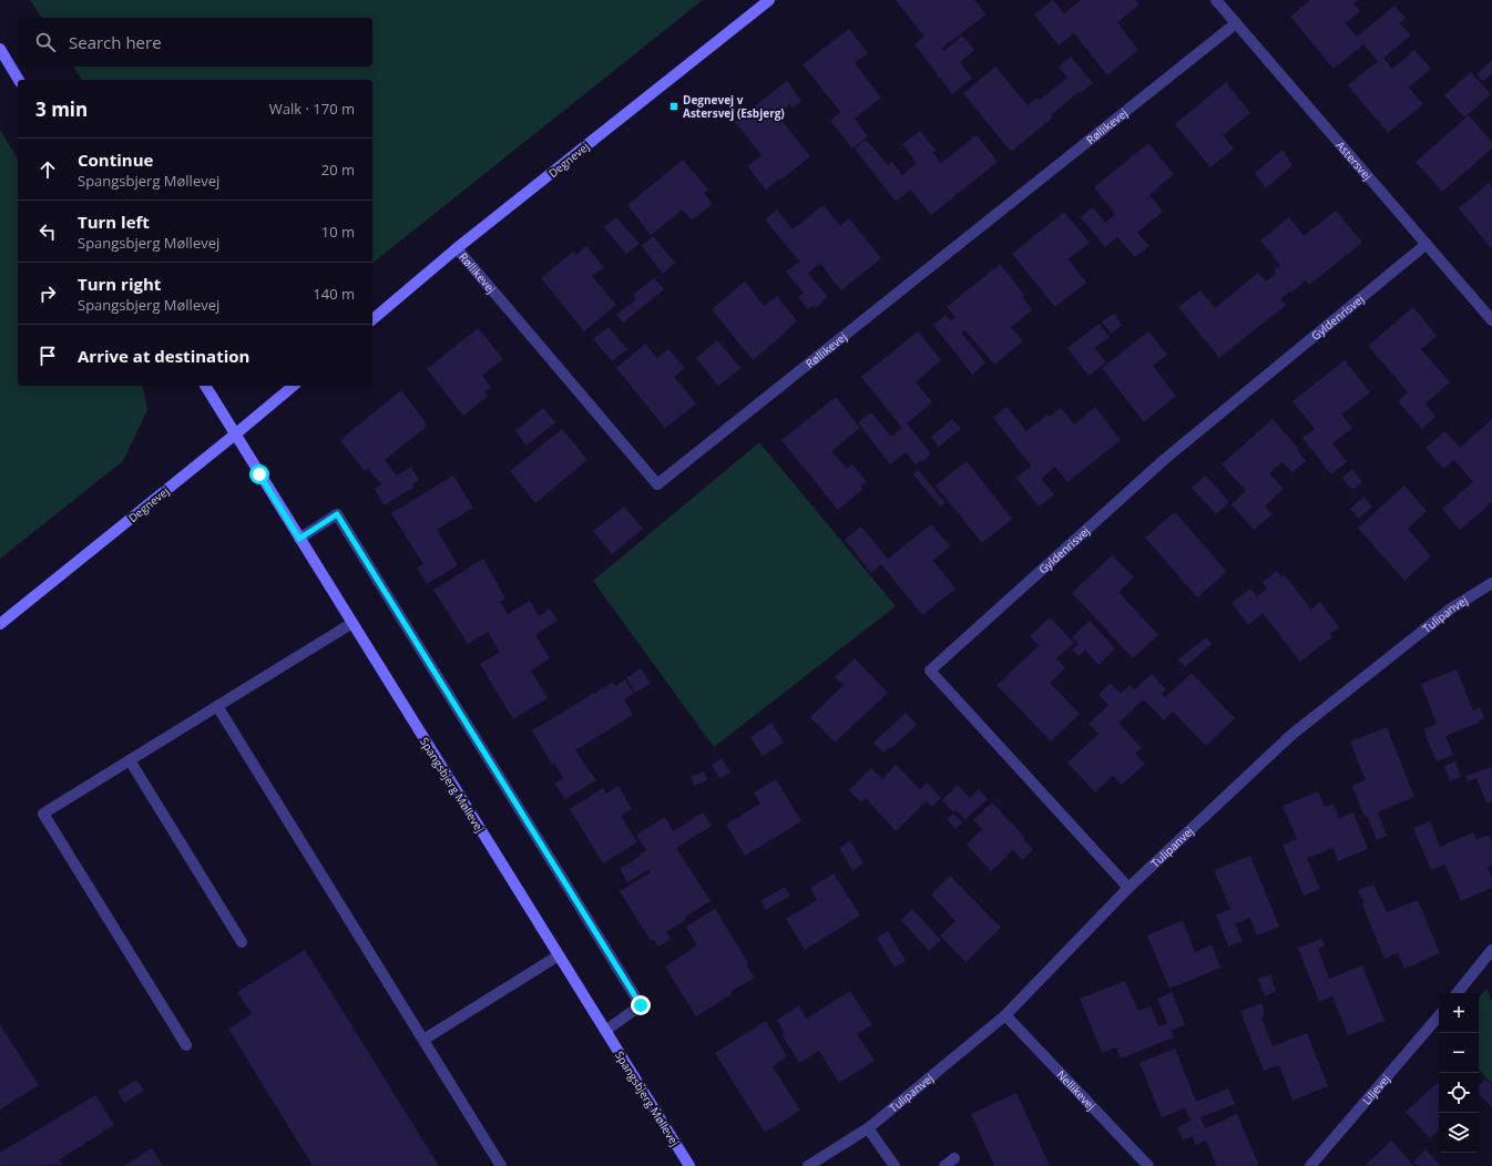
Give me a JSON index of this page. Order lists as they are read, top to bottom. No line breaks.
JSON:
{"streets":{"street":["Røllikevej","Degnevej","Astersvej","Gyldenrisvej","Tulipanvej","Spangsbjerg Møllevej","Liljevej","Nellikevej"]},"crossings":[["Røllikevej","Degnevej"],["Røllikevej","Astersvej"],["Degnevej","Spangsbjerg Møllevej"],["Astersvej","Gyldenrisvej"],["Gyldenrisvej","Tulipanvej"],["Tulipanvej","Nellikevej"]],"places":{"transit":["Degnevej v Astersvej (Esbjerg)"]},"page":{"search":"Search here","heading":["3 min","Walk · 170 m"],"list":[["Continue","Spangsbjerg Møllevej","20 m"],["Turn left","Spangsbjerg Møllevej","10 m"],["Turn right","Spangsbjerg Møllevej","140 m"],"Arrive at destination"],"map_buttons":["+","−"]}}
